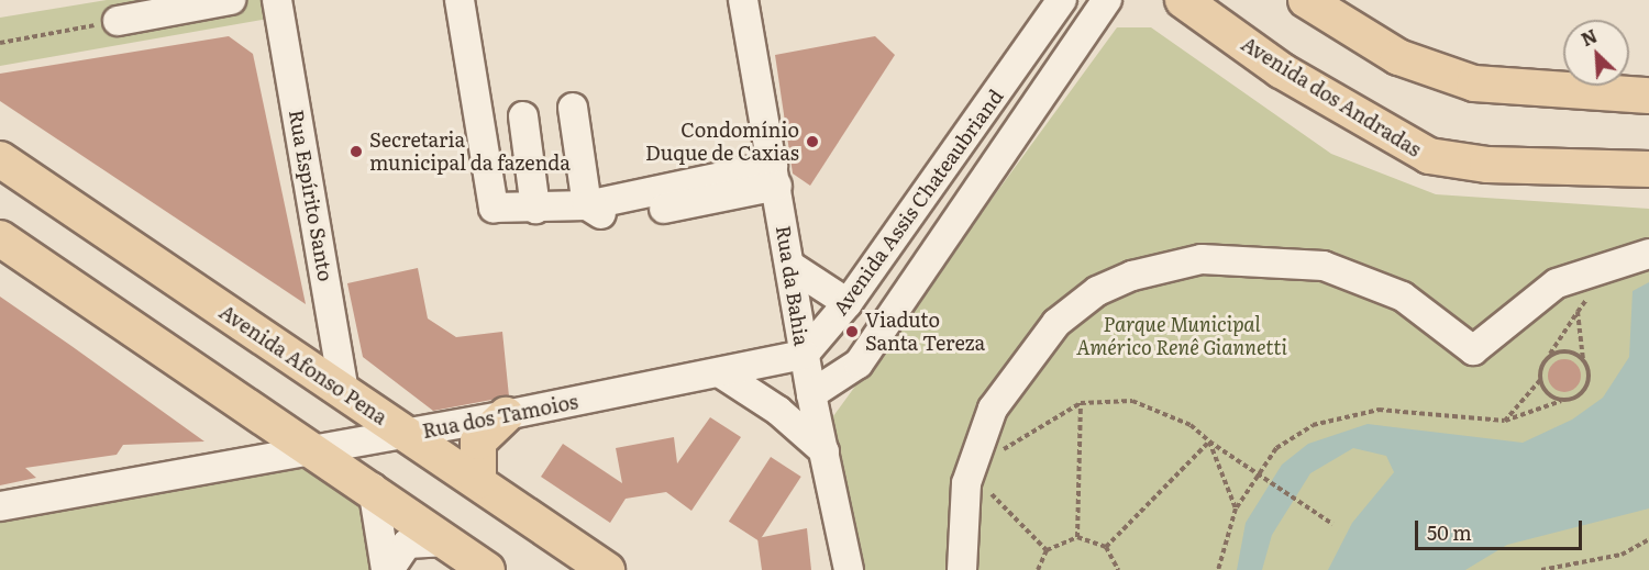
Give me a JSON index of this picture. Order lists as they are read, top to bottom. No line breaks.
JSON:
{"streets":{"main road":["Avenida dos Andradas","Avenida Afonso Pena"],"street":["Rua Espírito Santo","Avenida Assis Chateaubriand","Rua da Bahia","Rua dos Tamoios"]},"crossings":[["Rua Espírito Santo","Avenida Afonso Pena"],["Avenida Assis Chateaubriand","Rua da Bahia"],["Avenida Assis Chateaubriand","Rua dos Tamoios"],["Rua da Bahia","Rua dos Tamoios"],["Avenida Afonso Pena","Rua dos Tamoios"]],"parks":["Parque Municipal Américo Renê Giannetti"],"places":["Condomínio Duque de Caxias","Secretaria municipal da fazenda","Viaduto Santa Tereza"],"scale_bar":"50 m","north":"top left"}
